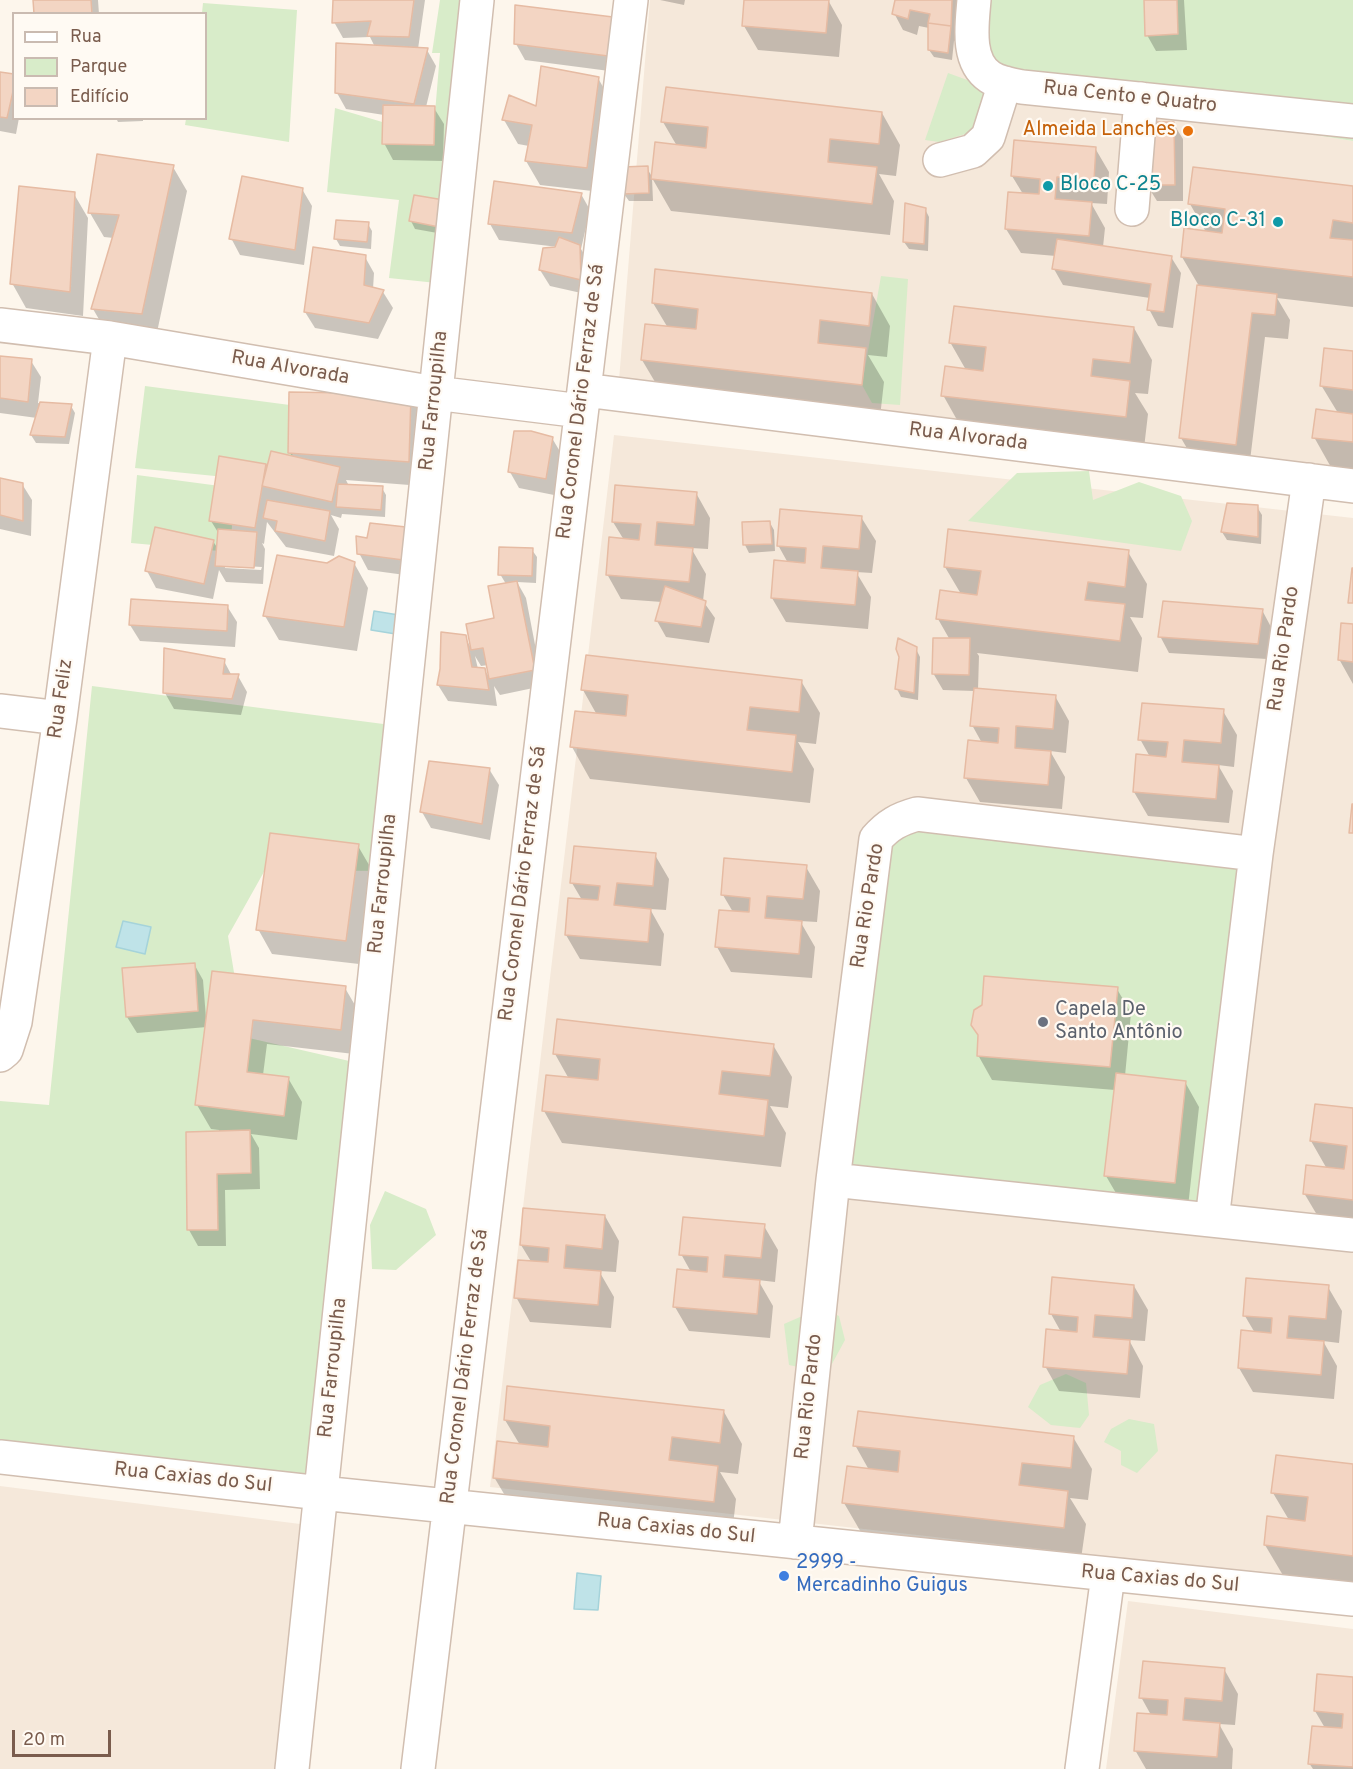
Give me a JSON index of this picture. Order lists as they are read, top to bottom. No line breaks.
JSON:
{"streets":{"street":["Rua Cento e Quatro","Rua Alvorada","Rua Farroupilha","Rua Coronel Dário Ferraz de Sá","Rua Rio Pardo","Rua Feliz","Rua Caxias do Sul"]},"crossings":[["Rua Alvorada","Rua Farroupilha"],["Rua Alvorada","Rua Coronel Dário Ferraz de Sá"],["Rua Alvorada","Rua Rio Pardo"],["Rua Alvorada","Rua Feliz"],["Rua Farroupilha","Rua Caxias do Sul"],["Rua Coronel Dário Ferraz de Sá","Rua Caxias do Sul"],["Rua Rio Pardo","Rua Caxias do Sul"]],"places":["Almeida Lanches","Bloco C-25","Bloco C-31","Capela De Santo Antônio","2999 - Mercadinho Guigus"],"legend":["Rua","Parque","Edifício"],"scale_bar":"20 m"}
